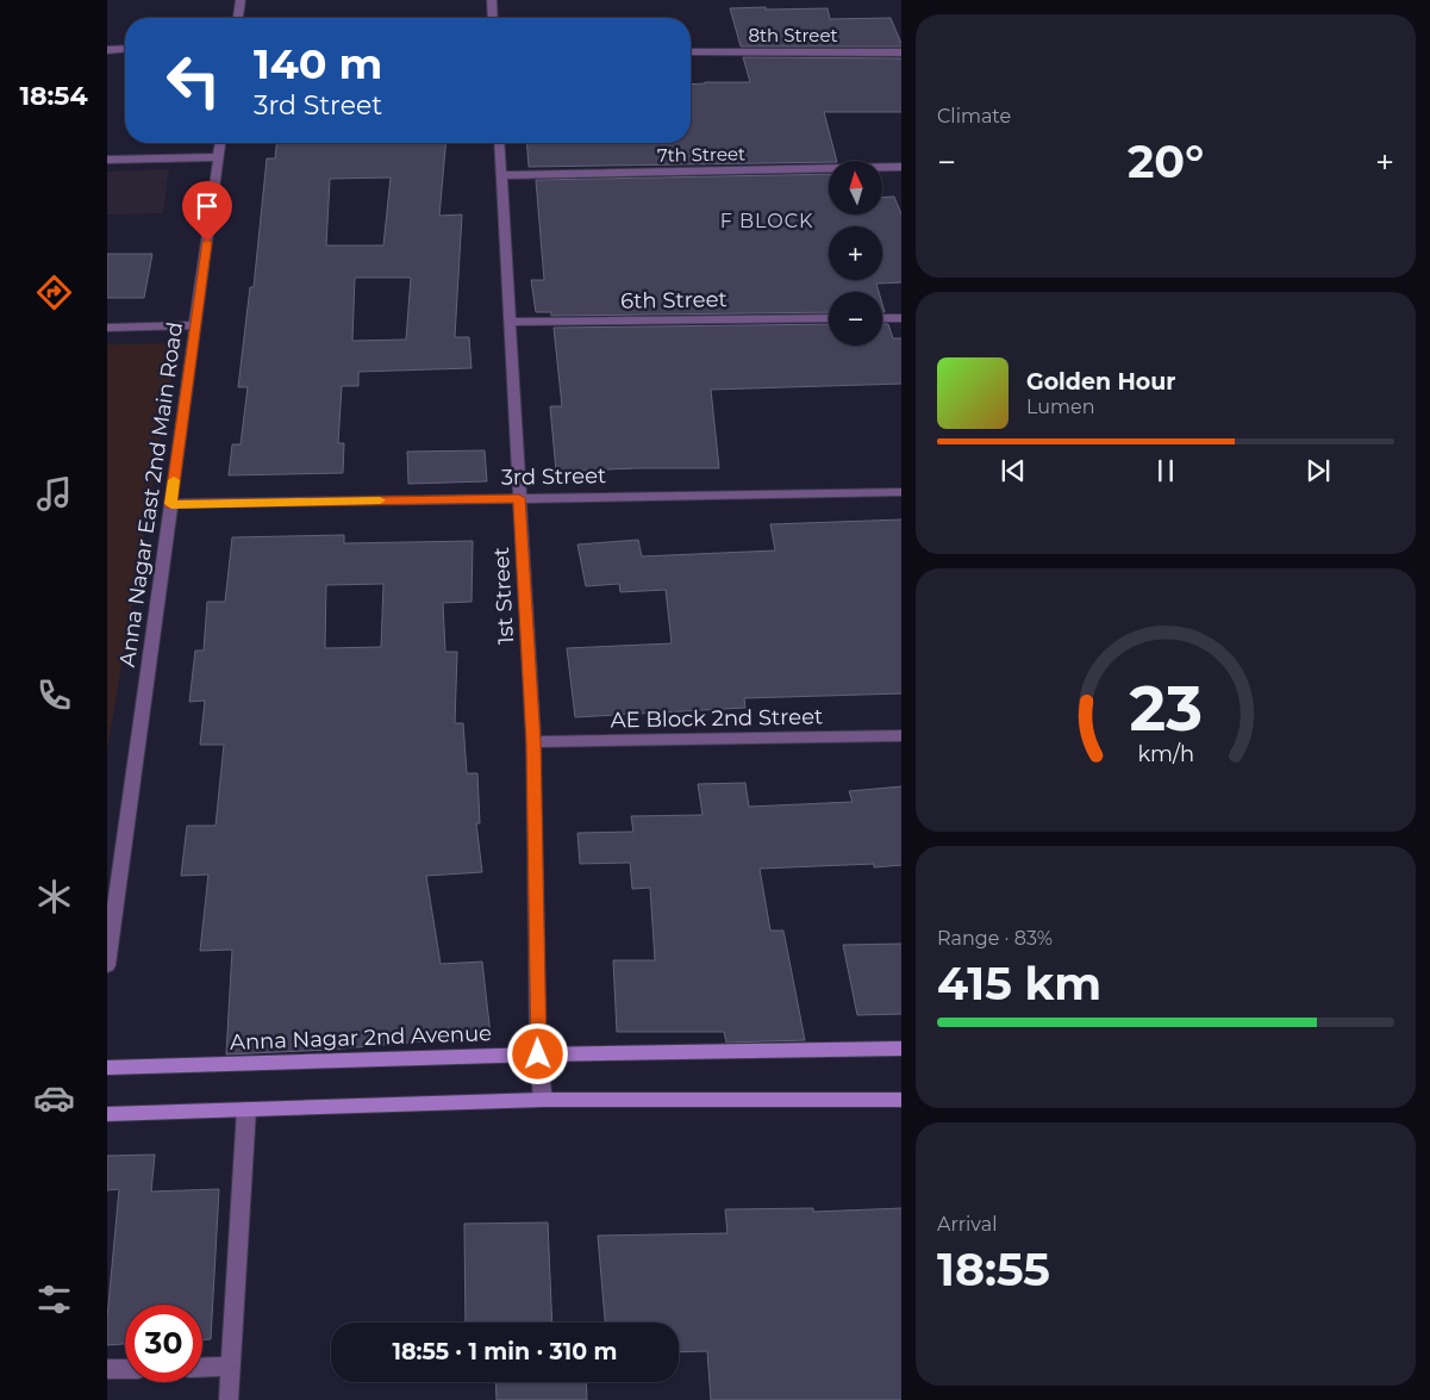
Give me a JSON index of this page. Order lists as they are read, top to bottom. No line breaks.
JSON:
{"streets":{"main road":["Anna Nagar 2nd Avenue"],"street":["8th Street","7th Street","6th Street","3rd Street","Anna Nagar East 2nd Main Road","1st Street","AE Block 2nd Street"]},"crossings":[["7th Street","1st Street"],["6th Street","1st Street"],["3rd Street","Anna Nagar East 2nd Main Road"],["3rd Street","1st Street"],["1st Street","AE Block 2nd Street"],["1st Street","Anna Nagar 2nd Avenue"]],"districts":["F BLOCK"],"north":"top","page":{"tabs":"18:54","tile":["Climate",["Range · 83%","415 km"],["Arrival","18:55"]],"turn":["140 m","3rd Street"],"heat":["−","20°","+"],"map_buttons":["+","−"],"song":["Golden Hour","Lumen"],"limit":"30","trip":"18:55 · 1 min · 310 m","gauge":["23","km/h"]}}
